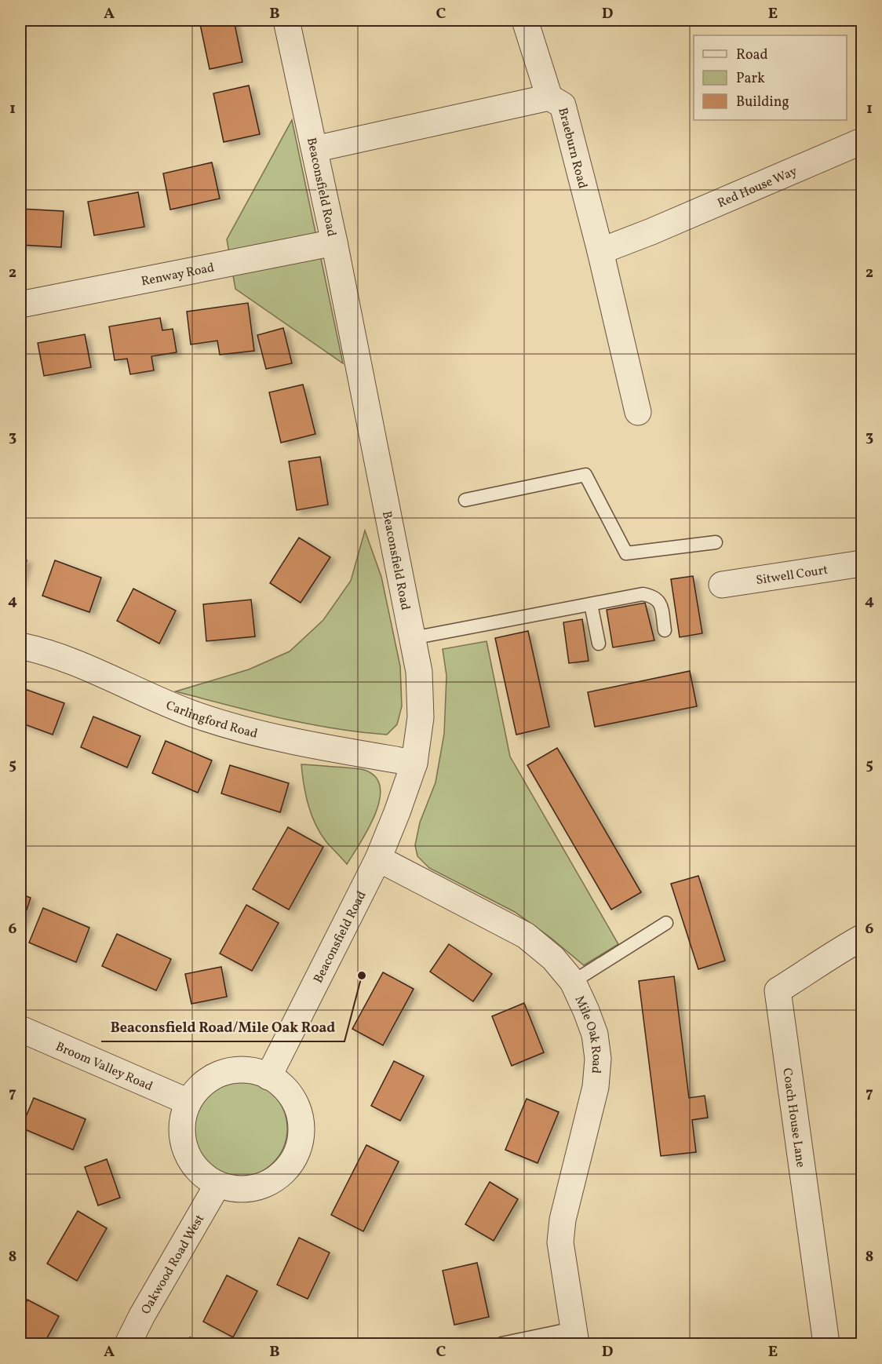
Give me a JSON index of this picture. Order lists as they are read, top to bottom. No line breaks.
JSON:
{"streets":{"street":["Braeburn Road","Red House Way","Beaconsfield Road","Renway Road","Sitwell Court","Carlingford Road","Mile Oak Road","Broom Valley Road","Coach House Lane","Oakwood Road West"]},"crossings":[["Braeburn Road","Red House Way"],["Braeburn Road","Beaconsfield Road"],["Beaconsfield Road","Renway Road"],["Beaconsfield Road","Carlingford Road"],["Beaconsfield Road","Mile Oak Road"],["Beaconsfield Road","Broom Valley Road"],["Beaconsfield Road","Oakwood Road West"],["Broom Valley Road","Oakwood Road West"]],"places":["Beaconsfield Road/Mile Oak Road"],"legend":["Road","Park","Building"],"grid":{"columns":["A","B","C","D","E"],"rows":["1","2","3","4","5","6","7","8"]}}
